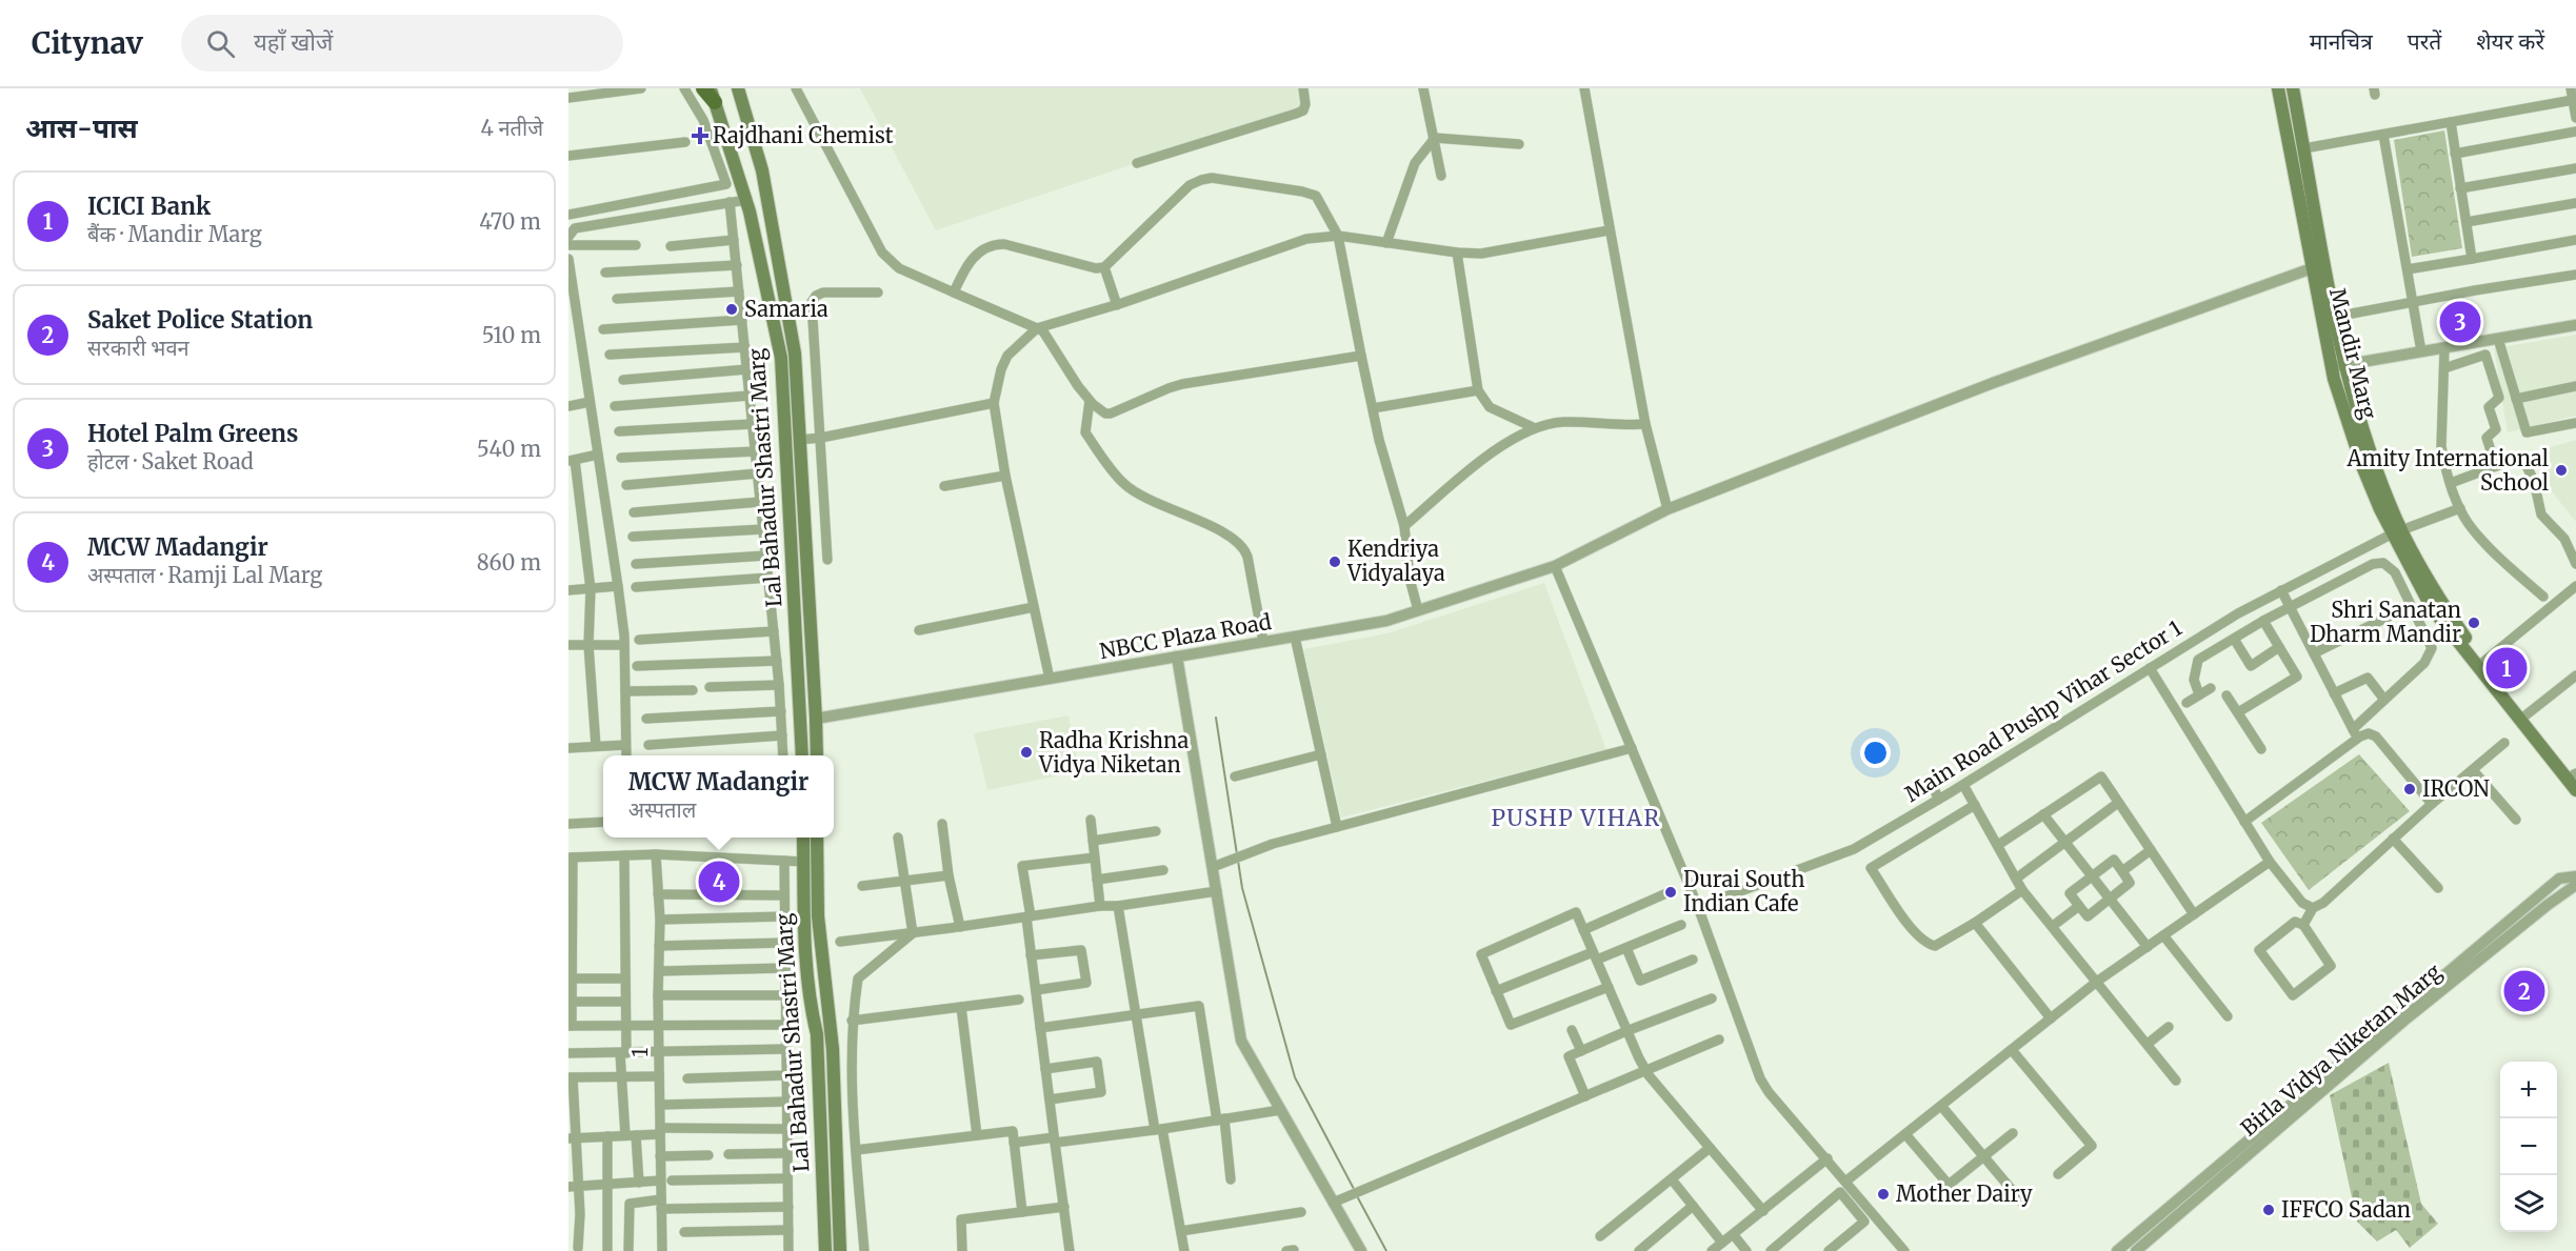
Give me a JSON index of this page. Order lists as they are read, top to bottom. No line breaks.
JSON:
{"streets":{"main road":["Mandir Marg","Lal Bahadur Shastri Marg"],"street":["NBCC Plaza Road","Main Road Pushp Vihar Sector 1","Birla Vidya Niketan Marg","1"]},"crossings":[["Mandir Marg","NBCC Plaza Road"],["Mandir Marg","Main Road Pushp Vihar Sector 1"],["Lal Bahadur Shastri Marg","NBCC Plaza Road"]],"districts":["PUSHP VIHAR"],"places":{"health":["Rajdhani Chemist"],"other":["Samaria","Amity International School","Kendriya Vidyalaya","Shri Sanatan Dharm Mandir","Radha Krishna Vidya Niketan","IRCON","Durai South Indian Cafe","Mother Dairy","IFFCO Sadan"]},"page":{"header":"Citynav","search":"यहाँ खोजें","nav":["मानचित्र","परतें","शेयर करें"],"heading":["आस-पास","4 नतीजे"],"list":[{"mark":"1","name":"ICICI Bank","note":"बैंक · Mandir Marg","value":"470 m"},{"mark":"2","name":"Saket Police Station","note":"सरकारी भवन","value":"510 m"},{"mark":"3","name":"Hotel Palm Greens","note":"होटल · Saket Road","value":"540 m"},{"mark":"4","name":"MCW Madangir","note":"अस्पताल · Ramji Lal Marg","value":"860 m"}],"pins":["3","1","4","2"],"popup":["MCW Madangir","अस्पताल"],"map_buttons":["+","−"]}}
